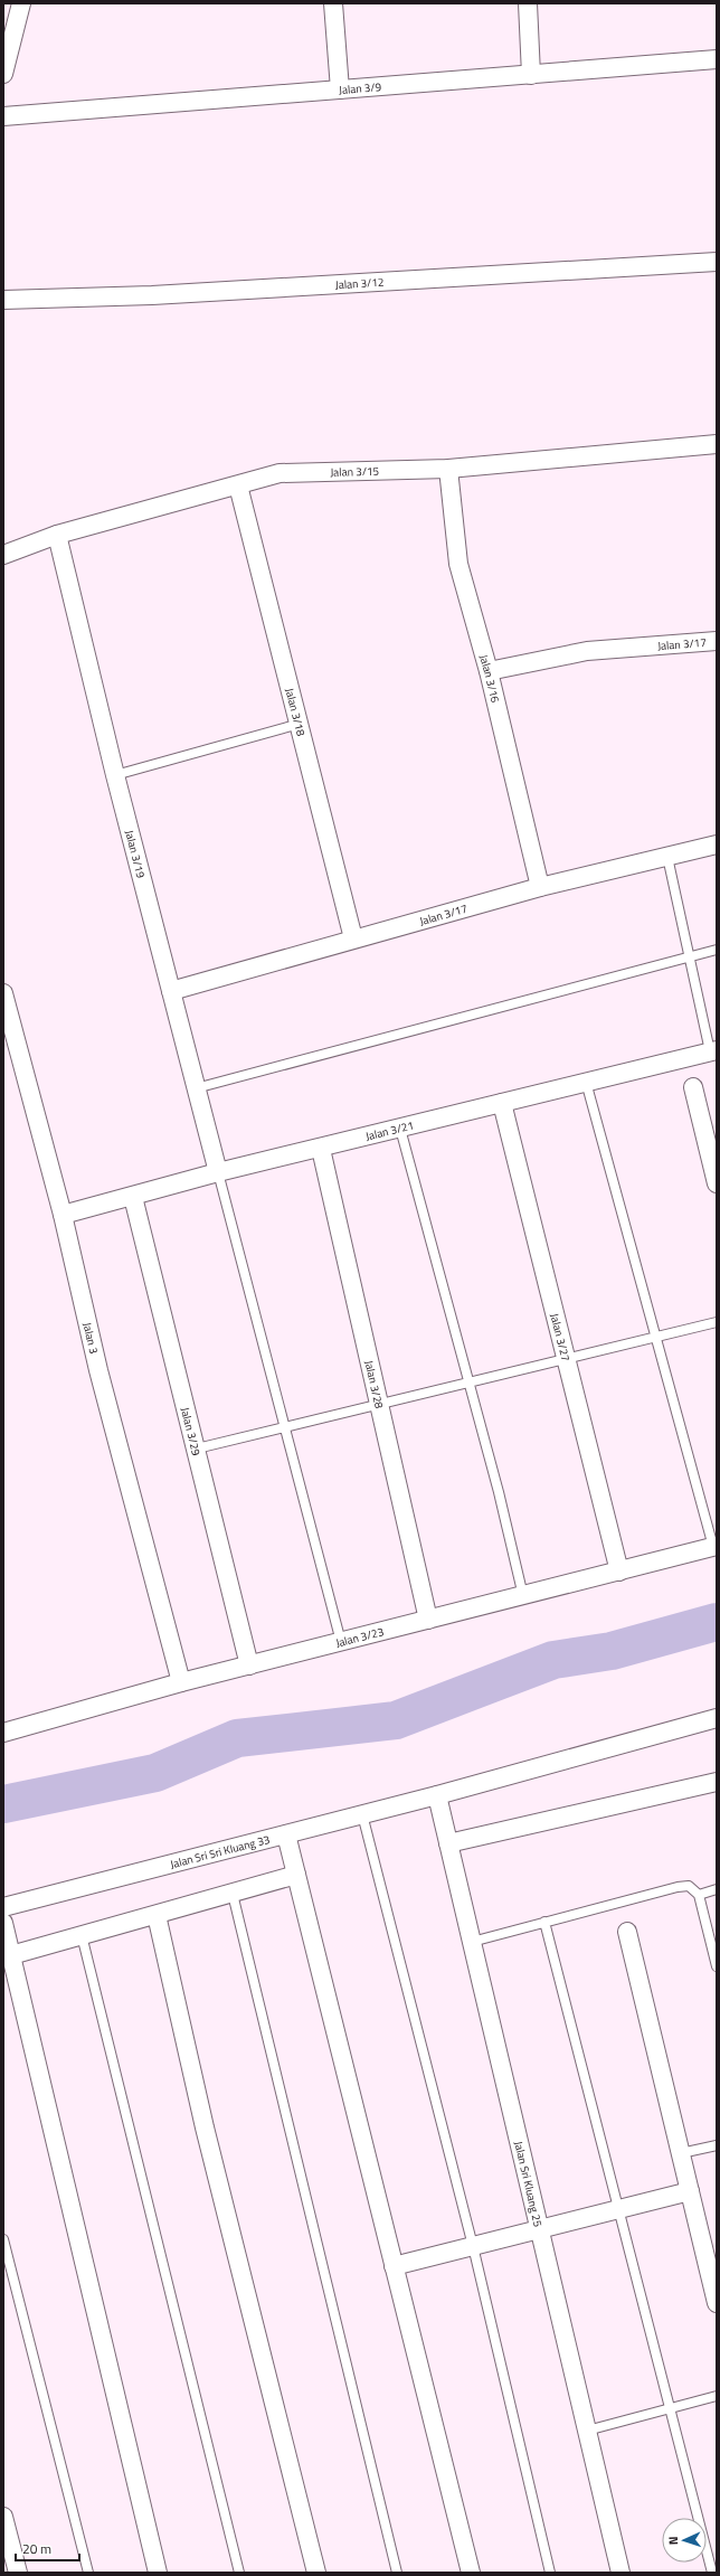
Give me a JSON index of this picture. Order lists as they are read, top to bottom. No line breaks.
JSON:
{"streets":{"street":["Jalan 3/9","Jalan 3/12","Jalan 3/15","Jalan 3/17","Jalan 3/16","Jalan 3/18","Jalan 3/19","Jalan 3/21","Jalan 3/27","Jalan 3","Jalan 3/28","Jalan 3/29","Jalan 3/23","Jalan Sri Sri Kluang 33","Jalan Sri Kluang 25"]},"crossings":[["Jalan 3/15","Jalan 3/16"],["Jalan 3/15","Jalan 3/18"],["Jalan 3/15","Jalan 3/19"],["Jalan 3/17","Jalan 3/16"],["Jalan 3/17","Jalan 3/18"],["Jalan 3/17","Jalan 3/19"],["Jalan 3/19","Jalan 3/21"],["Jalan 3/21","Jalan 3/27"],["Jalan 3/21","Jalan 3"],["Jalan 3/21","Jalan 3/28"],["Jalan 3/21","Jalan 3/29"],["Jalan 3/27","Jalan 3/23"],["Jalan 3","Jalan 3/23"],["Jalan 3/28","Jalan 3/23"],["Jalan 3/29","Jalan 3/23"],["Jalan Sri Sri Kluang 33","Jalan Sri Kluang 25"]],"scale_bar":"20 m","north":"left"}
